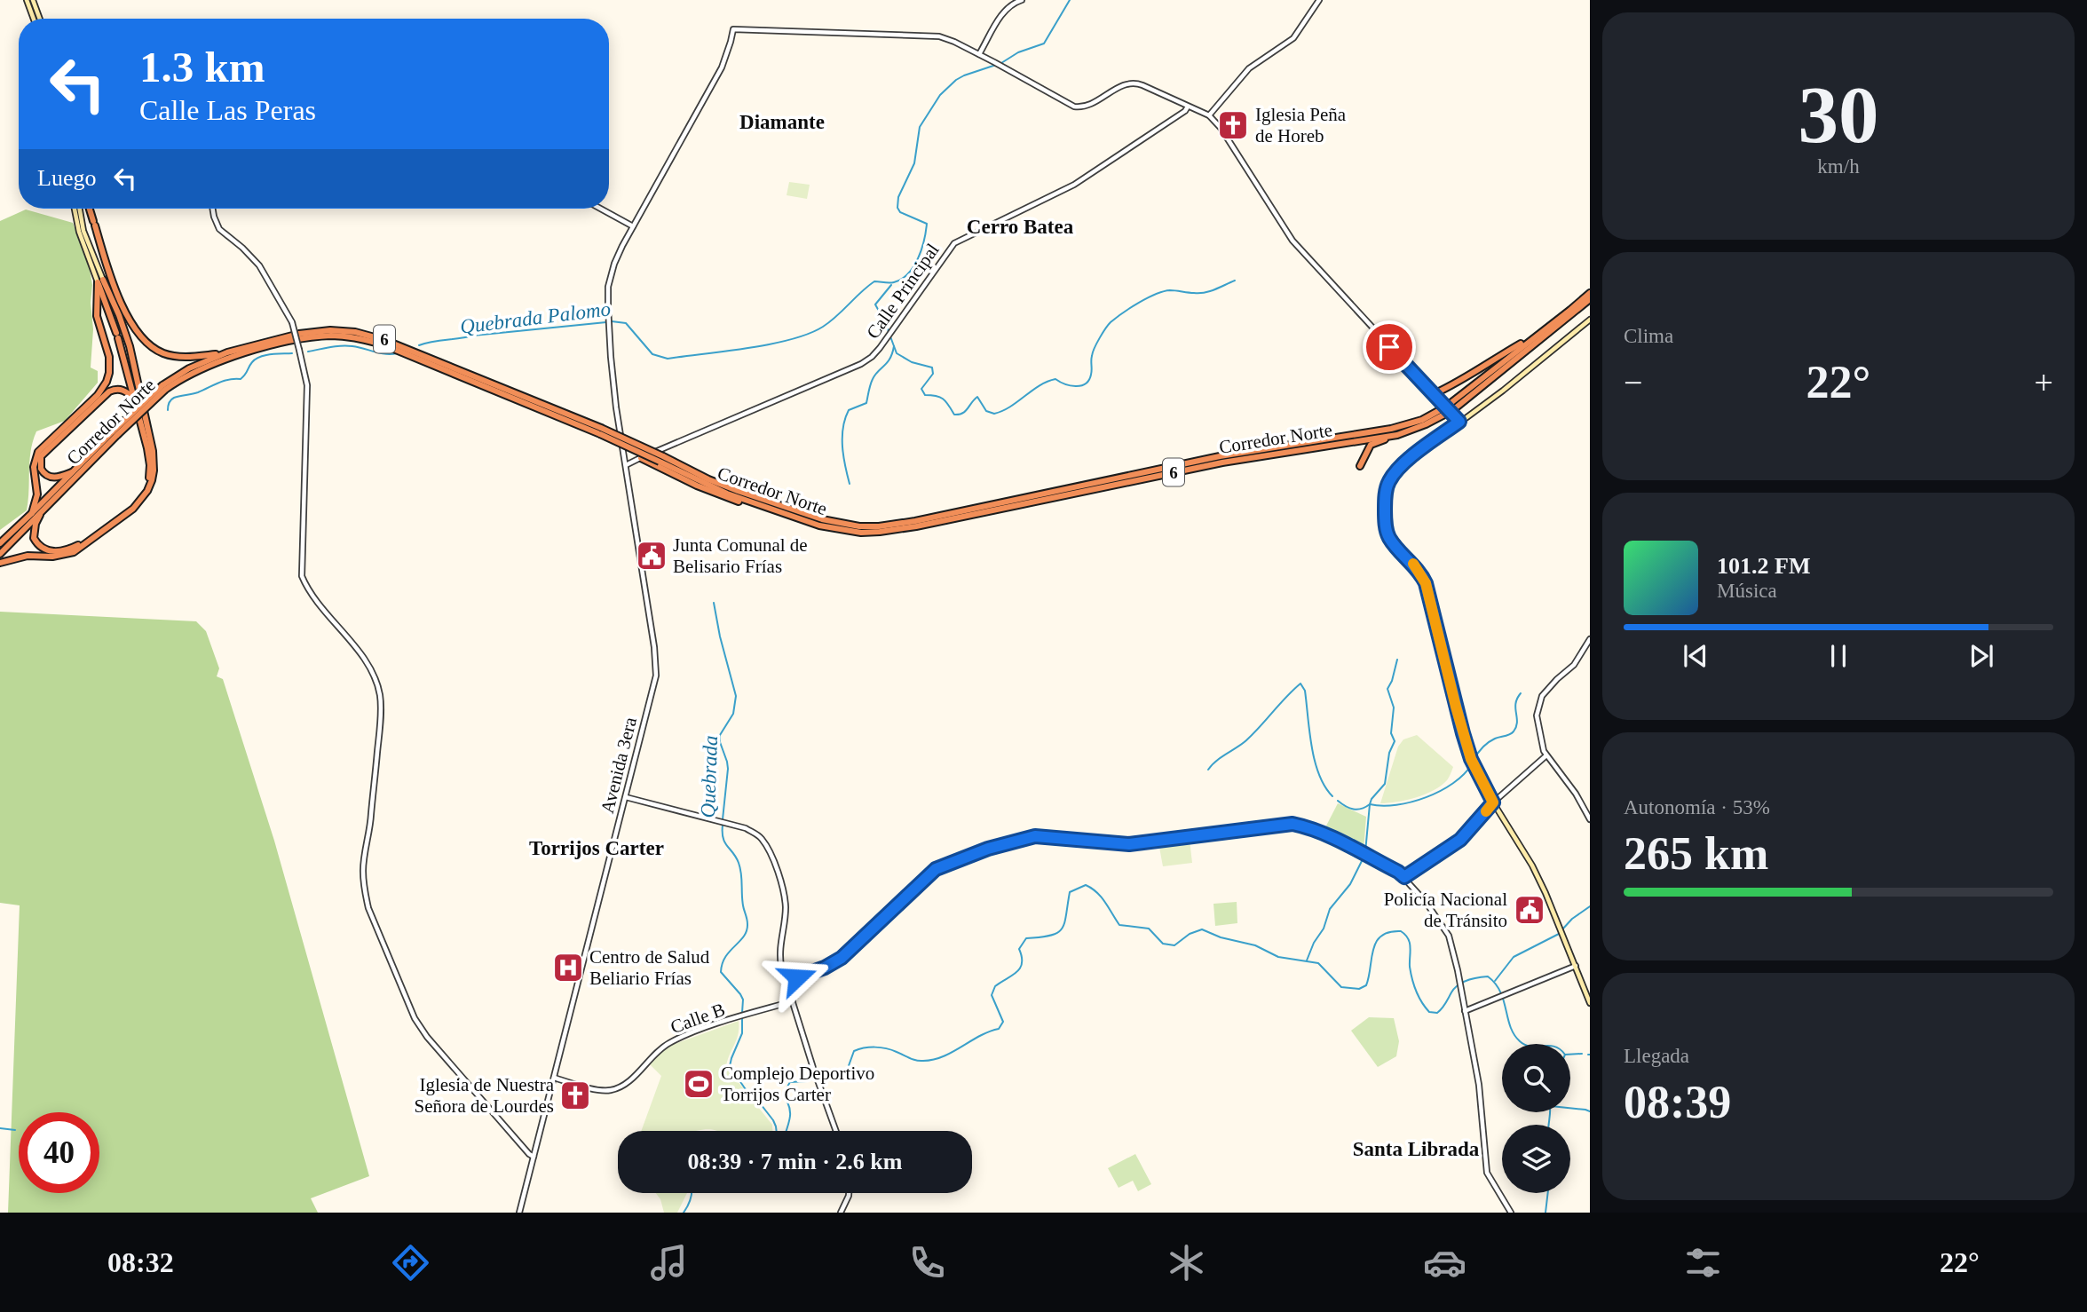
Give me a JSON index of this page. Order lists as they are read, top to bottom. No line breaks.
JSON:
{"streets":{"highway":["6","Corredor Norte"],"street":["Calle Principal","Avenida 3era","Calle B"]},"crossings":[["Calle Principal","Avenida 3era"],["Avenida 3era","Calle B"]],"districts":["Diamante","Cerro Batea","Torrijos Carter","Santa Librada"],"water":["Quebrada Palomo","Quebrada"],"places":{"church":["Iglesia Peña de Horeb","Iglesia de Nuestra Señora de Lourdes"],"public building":["Junta Comunal de Belisario Frías","Policía Nacional de Tránsito"],"hospital":["Centro de Salud Beliario Frías"],"sports":["Complejo Deportivo Torrijos Carter"]},"page":{"tile":[["30","km/h"],"Clima",["Autonomía · 53%","265 km"],["Llegada","08:39"]],"turn":["1.3 km","Calle Las Peras"],"then":"Luego","heat":["−","22°","+"],"song":["101.2 FM","Música"],"limit":"40","trip":"08:39 · 7 min · 2.6 km","tabs":["08:32","22°"]}}
